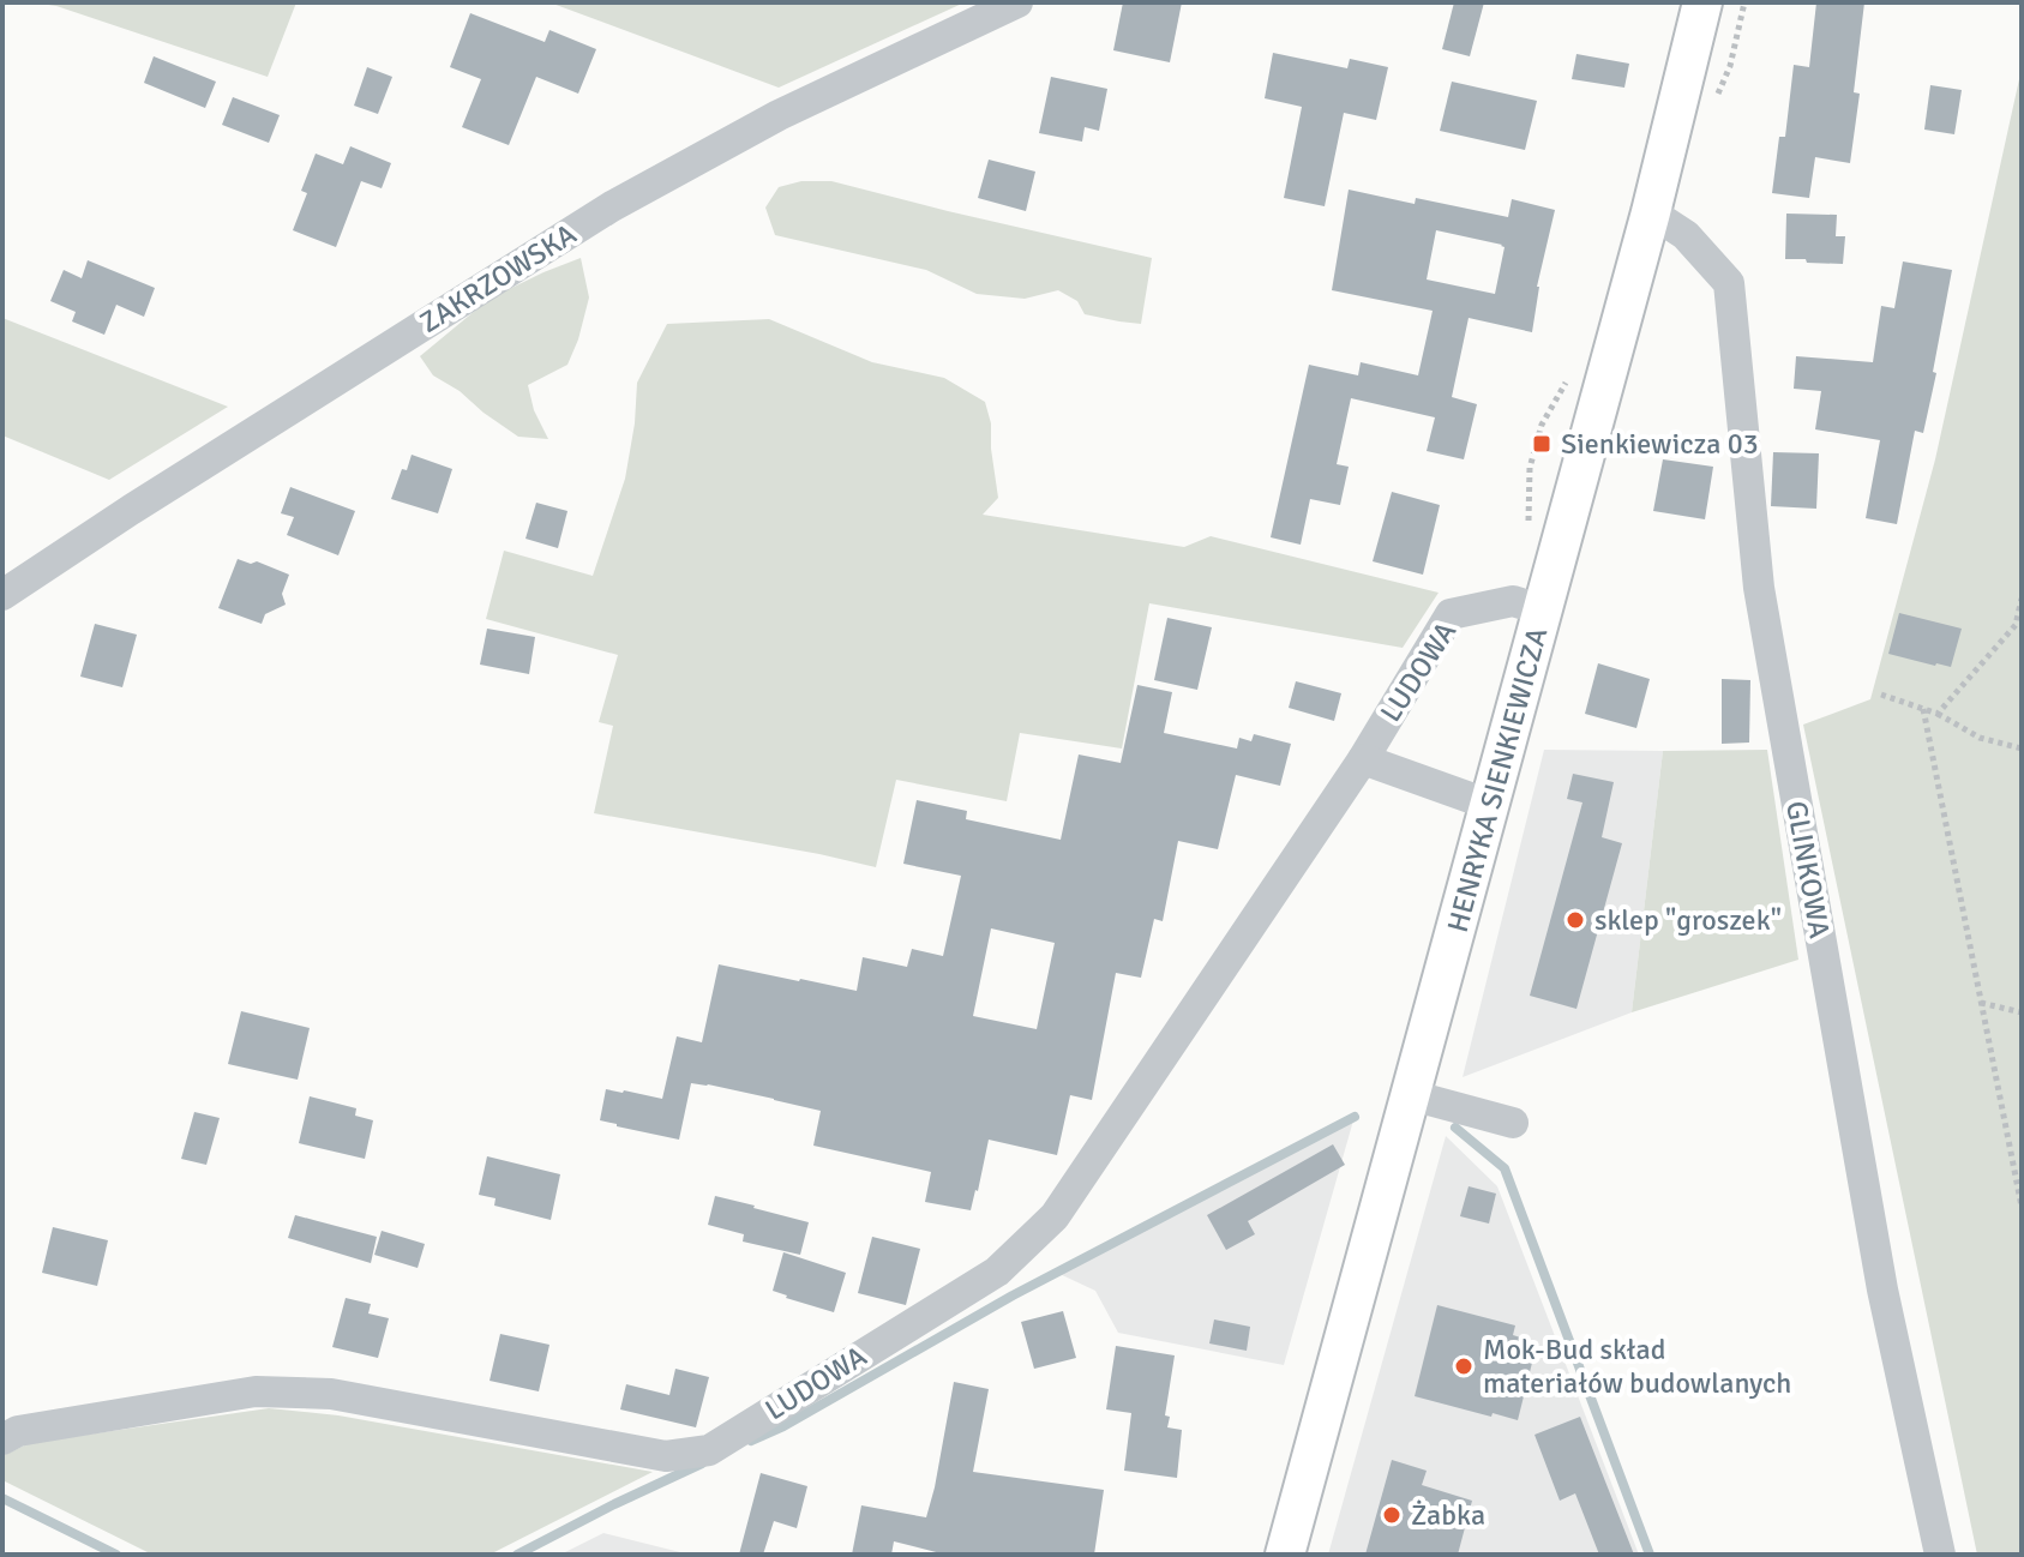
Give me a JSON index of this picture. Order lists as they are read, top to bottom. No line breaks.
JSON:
{"streets":{"main road":["HENRYKA SIENKIEWICZA"],"street":["ZAKRZOWSKA","LUDOWA","GLINKOWA"]},"crossings":[["LUDOWA","HENRYKA SIENKIEWICZA"],["HENRYKA SIENKIEWICZA","GLINKOWA"]],"places":{"transit":["Sienkiewicza 03"],"other":["sklep \"groszek\"","Mok-Bud skład materiałów budowlanych","Żabka"]}}
